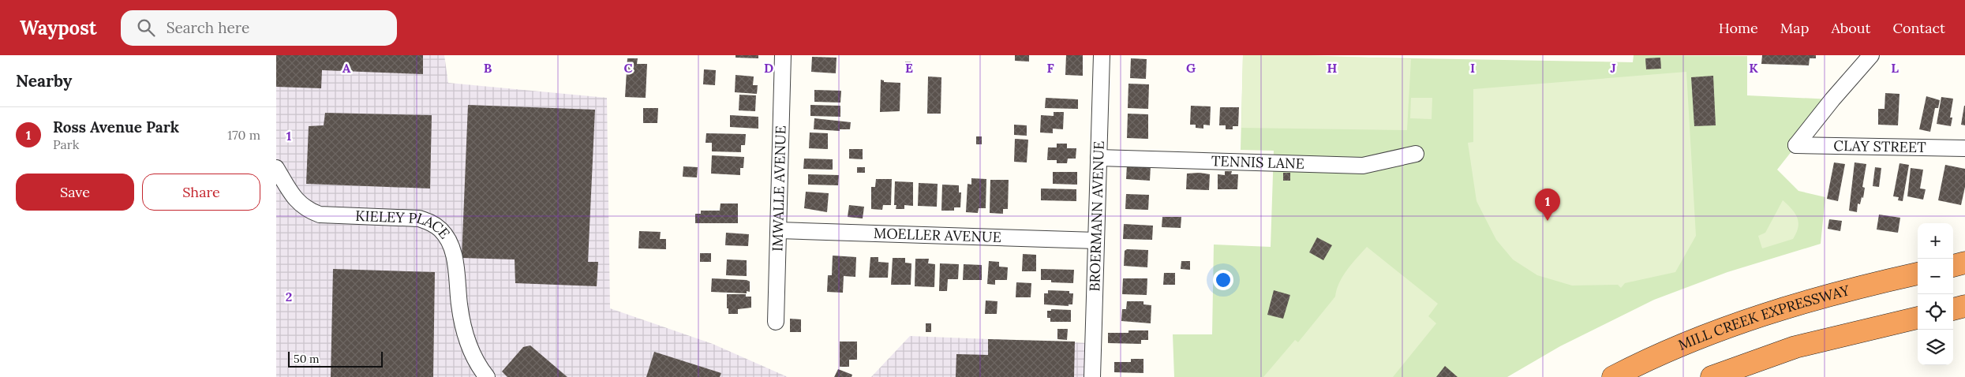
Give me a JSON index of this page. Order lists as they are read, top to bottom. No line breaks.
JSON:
{"streets":{"highway":["MILL CREEK EXPRESSWAY"],"street":["CLAY STREET","TENNIS LANE","IMWALLE AVENUE","BROERMANN AVENUE","KIELEY PLACE","MOELLER AVENUE"]},"crossings":[["TENNIS LANE","BROERMANN AVENUE"],["IMWALLE AVENUE","MOELLER AVENUE"],["BROERMANN AVENUE","MOELLER AVENUE"]],"scale_bar":"50 m","page":{"header":"Waypost","search":"Search here","nav":["Home","Map","About","Contact"],"heading":"Nearby","list":[{"mark":"1","name":"Ross Avenue Park","note":"Park","value":"170 m"}],"buttons":["Save","Share"],"pins":"1","map_buttons":["+","−"],"scale":"50 m"},"grid":{"columns":["A","B","C","D","E","F","G","H","I","J","K","L"],"rows":["1","2"]}}
